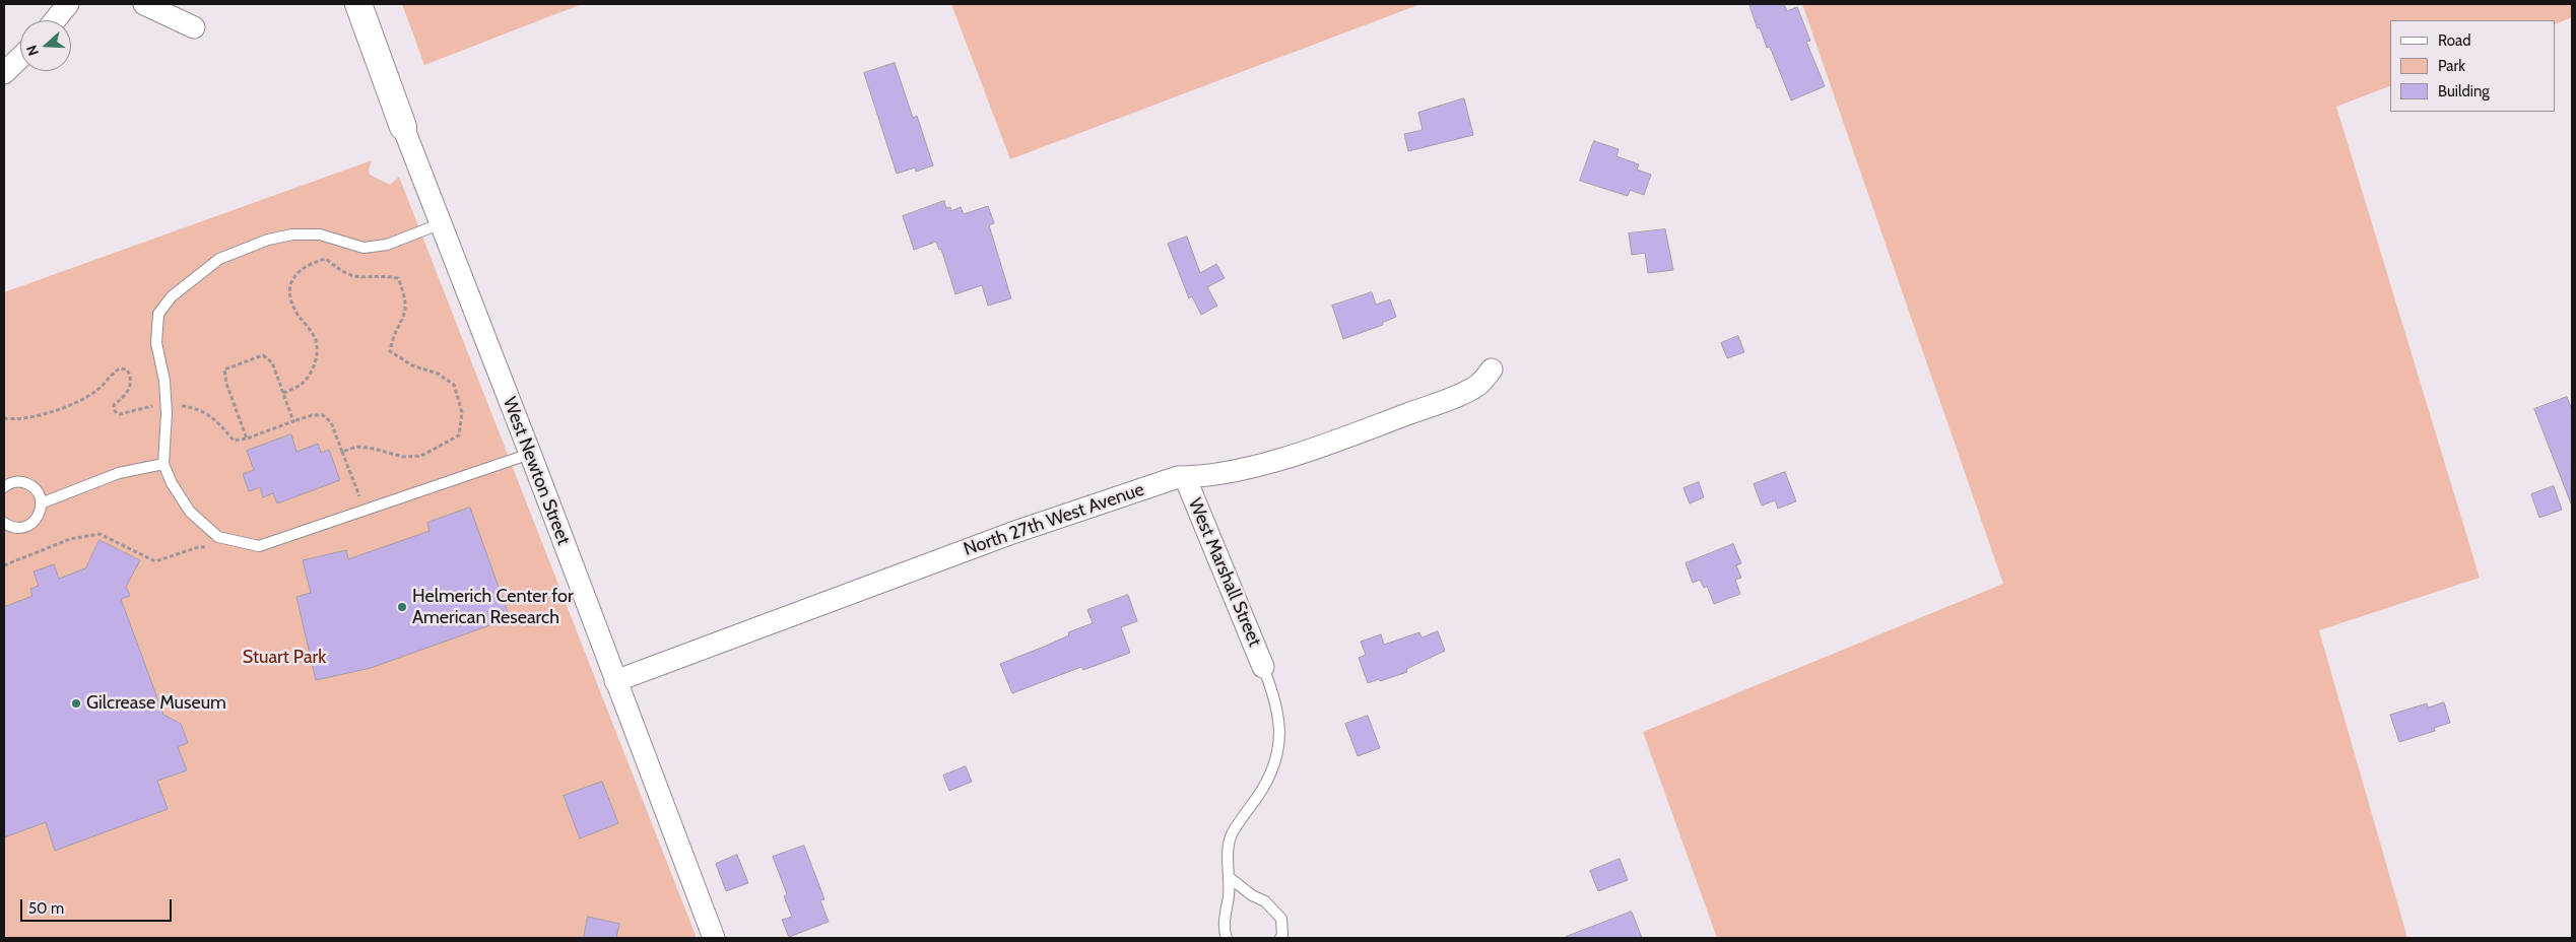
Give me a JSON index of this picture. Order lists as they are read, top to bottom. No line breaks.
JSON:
{"streets":{"street":["West Newton Street","North 27th West Avenue","West Marshall Street"]},"crossings":[["West Newton Street","North 27th West Avenue"],["North 27th West Avenue","West Marshall Street"]],"parks":["Stuart Park"],"places":["Helmerich Center for American Research","Gilcrease Museum"],"legend":["Road","Park","Building"],"scale_bar":"50 m","north":"left"}
